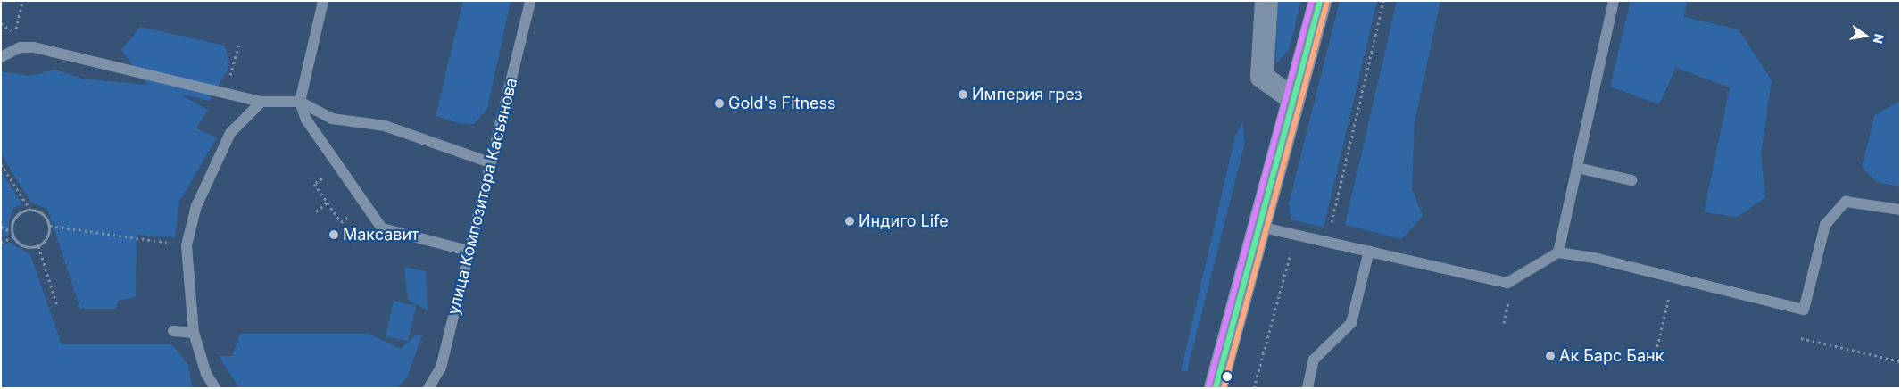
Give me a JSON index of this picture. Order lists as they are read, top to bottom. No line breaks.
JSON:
{"streets":{"lane":["улица Композитора Касьянова"]},"places":["Империя грез","Gold's Fitness","Индиго Life","Максавит","Ак Барс Банк"],"north":"right"}
